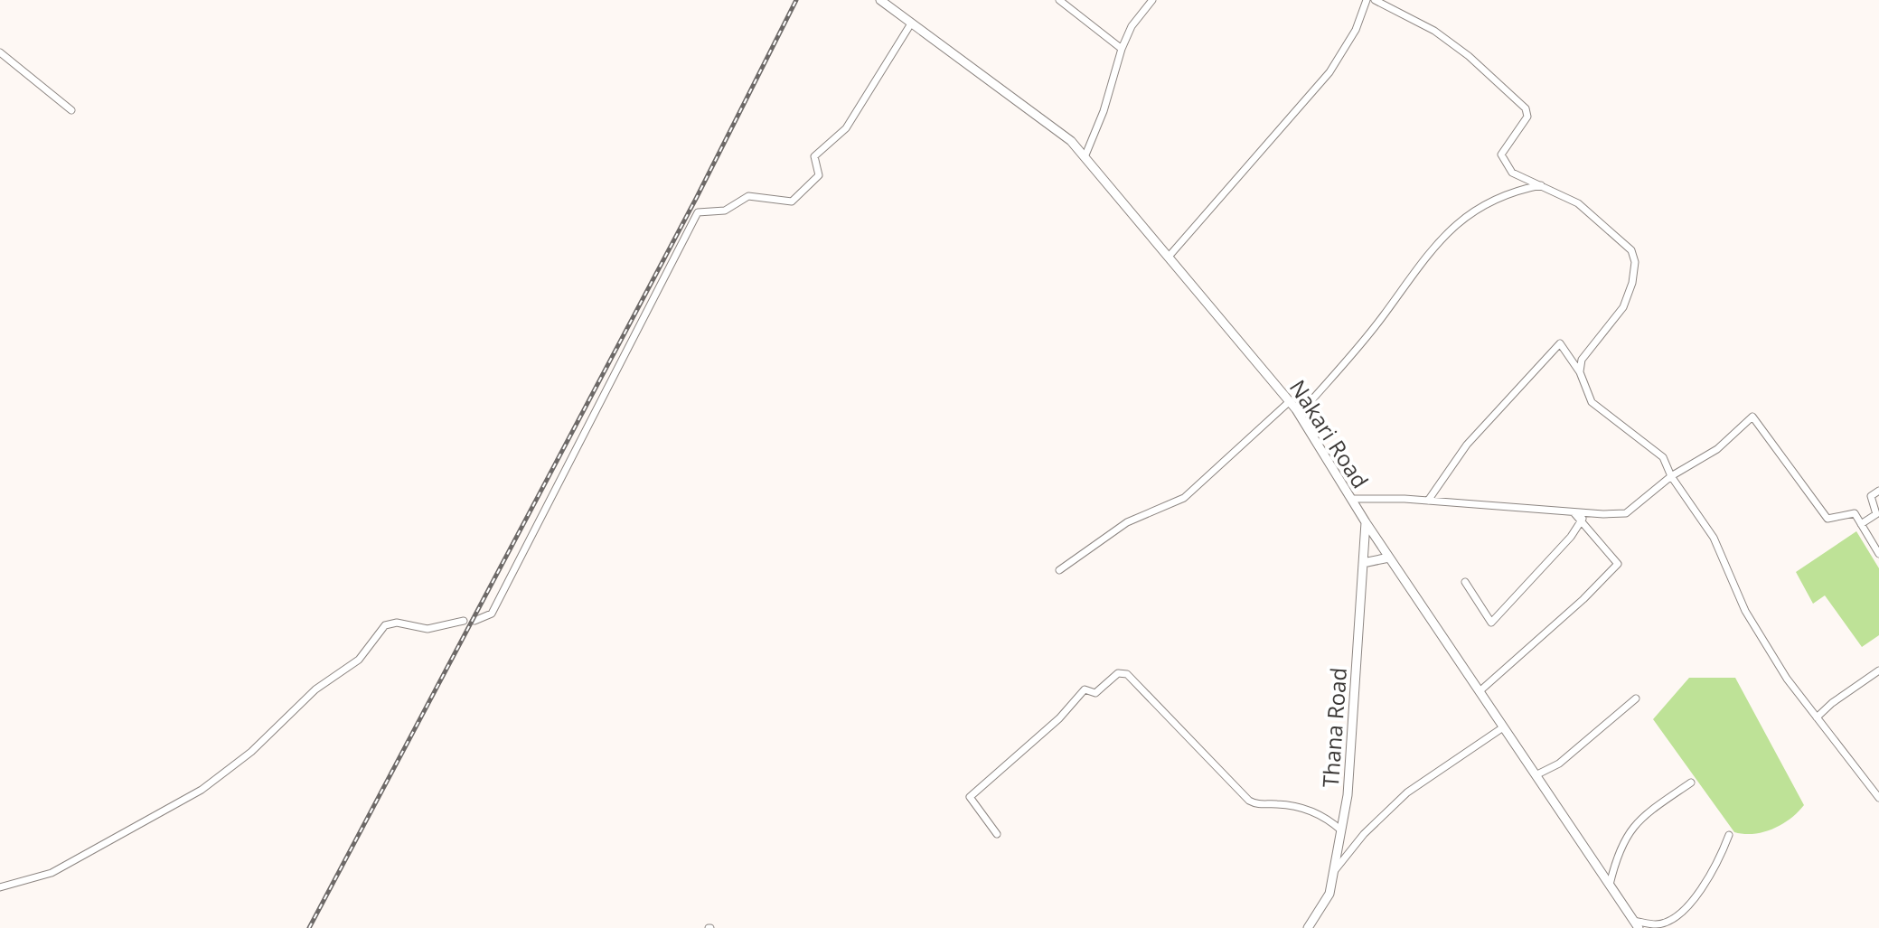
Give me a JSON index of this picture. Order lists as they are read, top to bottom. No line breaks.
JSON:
{"streets":{"street":["Nakari Road","Thana Road"]},"crossings":[["Nakari Road","Thana Road"]]}
